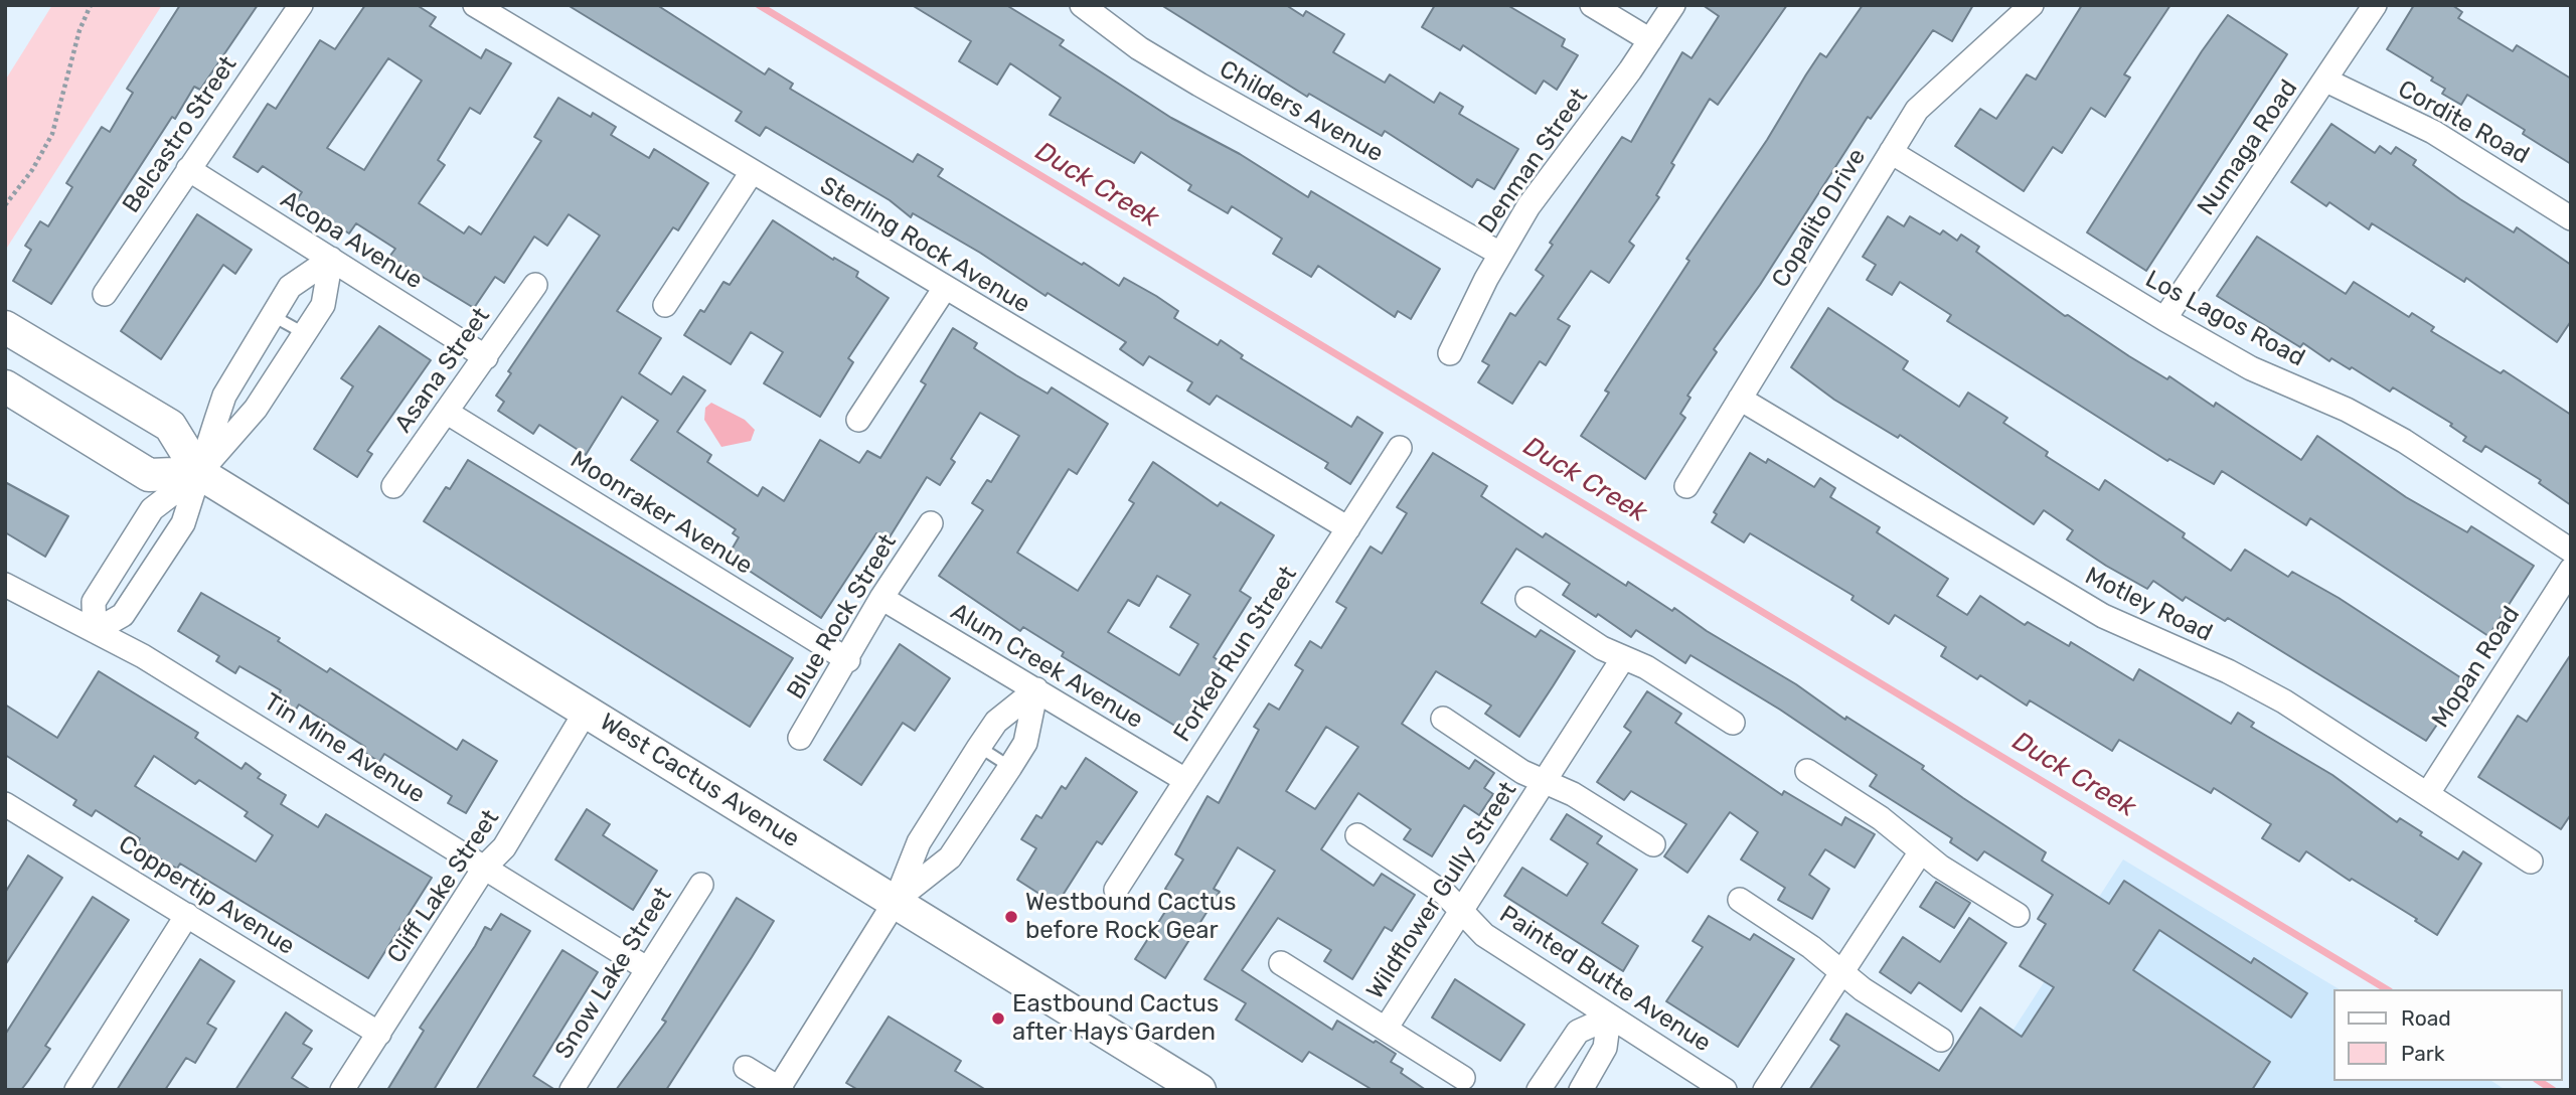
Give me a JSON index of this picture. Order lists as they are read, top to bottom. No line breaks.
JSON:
{"streets":{"main road":["West Cactus Avenue"],"street":["Childers Avenue","Cordite Road","Belcastro Street","Numaga Road","Denman Street","Copalito Drive","Acopa Avenue","Sterling Rock Avenue","Los Lagos Road","Asana Street","Moonraker Avenue","Motley Road","Blue Rock Street","Forked Run Street","Alum Creek Avenue","Mopan Road","Tin Mine Avenue","Cliff Lake Street","Wildflower Gully Street","Coppertip Avenue","Snow Lake Street","Painted Butte Avenue"]},"crossings":[["Childers Avenue","Denman Street"],["Cordite Road","Numaga Road"],["Belcastro Street","Acopa Avenue"],["Numaga Road","Los Lagos Road"],["Copalito Drive","Los Lagos Road"],["Copalito Drive","Motley Road"],["Acopa Avenue","Asana Street"],["Sterling Rock Avenue","Forked Run Street"],["Asana Street","Moonraker Avenue"],["Moonraker Avenue","Blue Rock Street"],["Motley Road","Mopan Road"],["Blue Rock Street","Alum Creek Avenue"],["Forked Run Street","Alum Creek Avenue"],["Tin Mine Avenue","Cliff Lake Street"],["Tin Mine Avenue","Snow Lake Street"],["West Cactus Avenue","Cliff Lake Street"],["Cliff Lake Street","Coppertip Avenue"],["Wildflower Gully Street","Painted Butte Avenue"]],"water":["Duck Creek"],"places":["Westbound Cactus before Rock Gear","Eastbound Cactus after Hays Garden"],"legend":["Road","Park"]}
